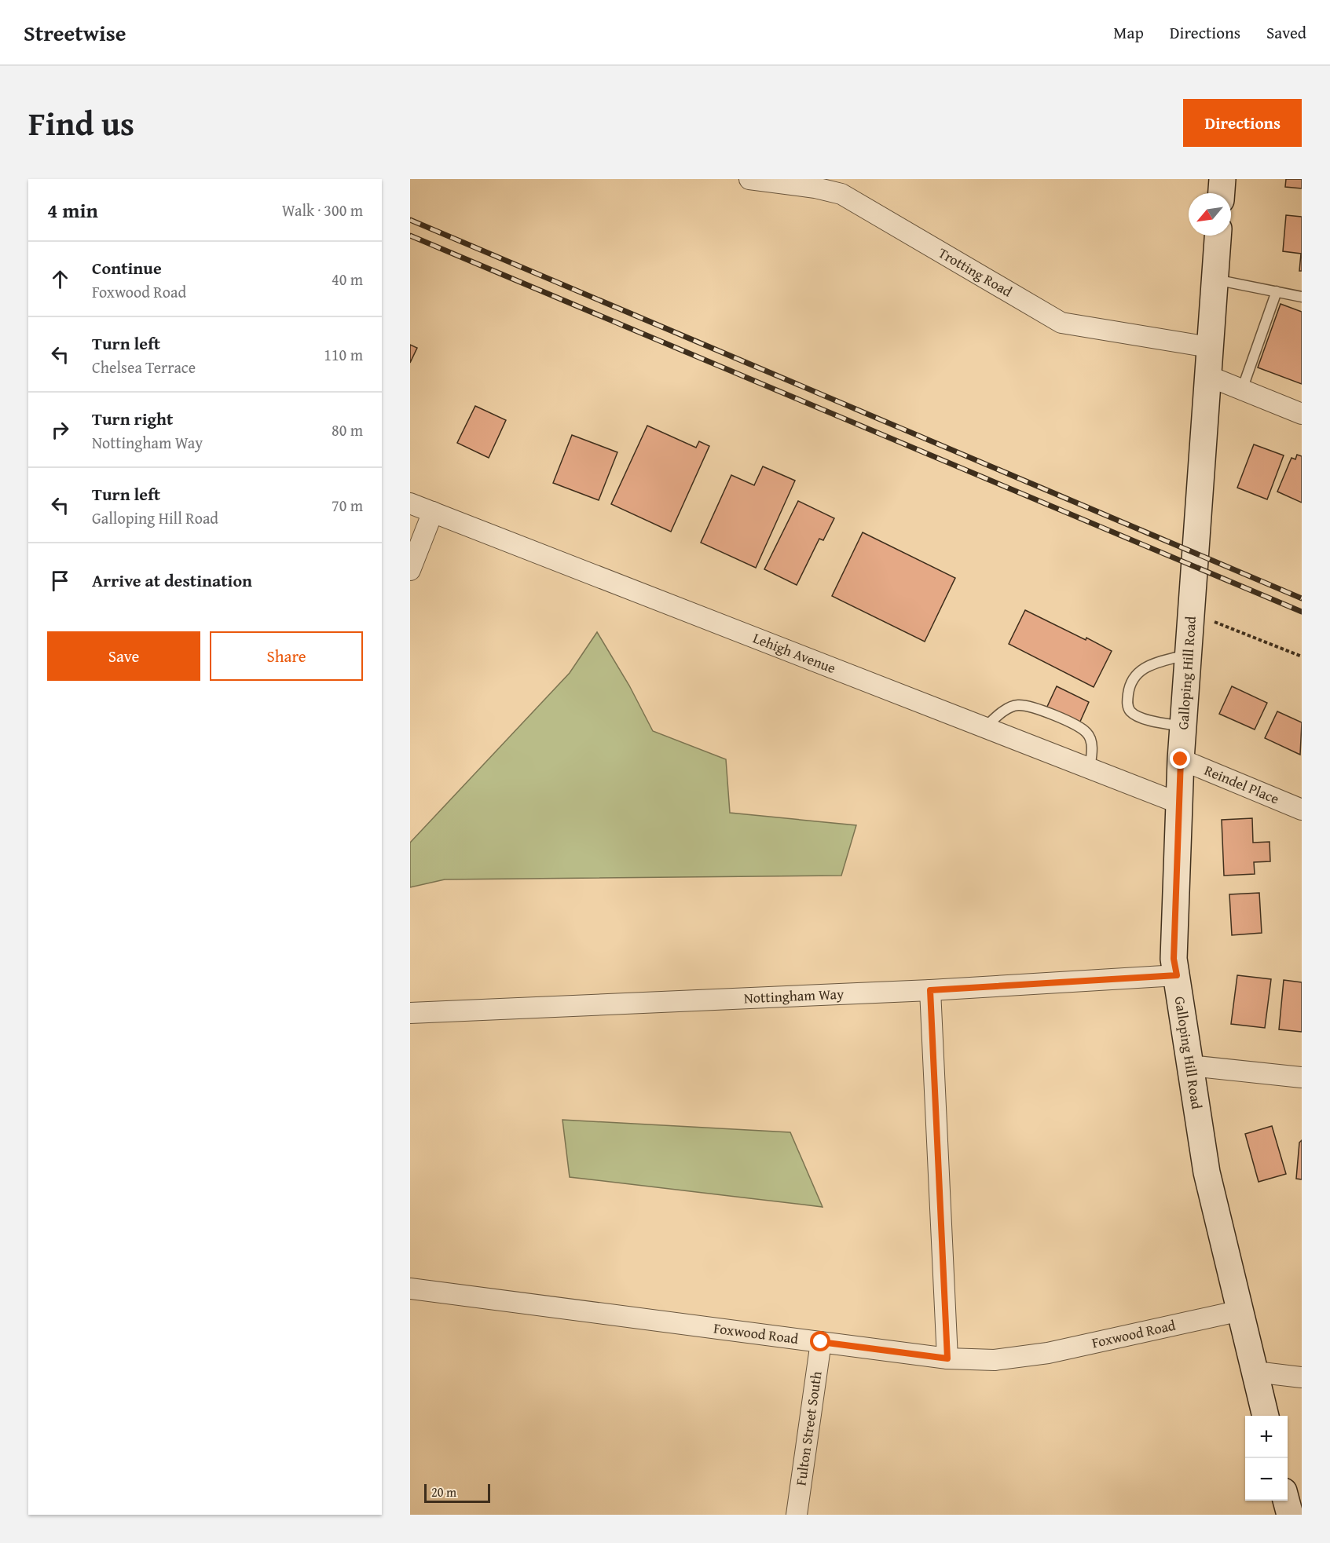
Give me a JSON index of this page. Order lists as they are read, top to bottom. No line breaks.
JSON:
{"streets":{"main road":["Galloping Hill Road"],"street":["Trotting Road","Lehigh Avenue","Reindel Place","Nottingham Way","Foxwood Road","Fulton Street South"]},"crossings":[["Trotting Road","Galloping Hill Road"],["Lehigh Avenue","Galloping Hill Road"],["Galloping Hill Road","Reindel Place"],["Galloping Hill Road","Nottingham Way"],["Galloping Hill Road","Foxwood Road"],["Foxwood Road","Fulton Street South"]],"scale_bar":"20 m","north":"bottom left","page":{"header":"Streetwise","nav":["Map","Directions","Saved"],"title":"Find us","buttons":["Directions",["Save","Share"]],"heading":["4 min","Walk · 300 m"],"list":[["Continue","Foxwood Road","40 m"],["Turn left","Chelsea Terrace","110 m"],["Turn right","Nottingham Way","80 m"],["Turn left","Galloping Hill Road","70 m"],"Arrive at destination"],"map_buttons":["+","−"],"scale":"20 m"}}
